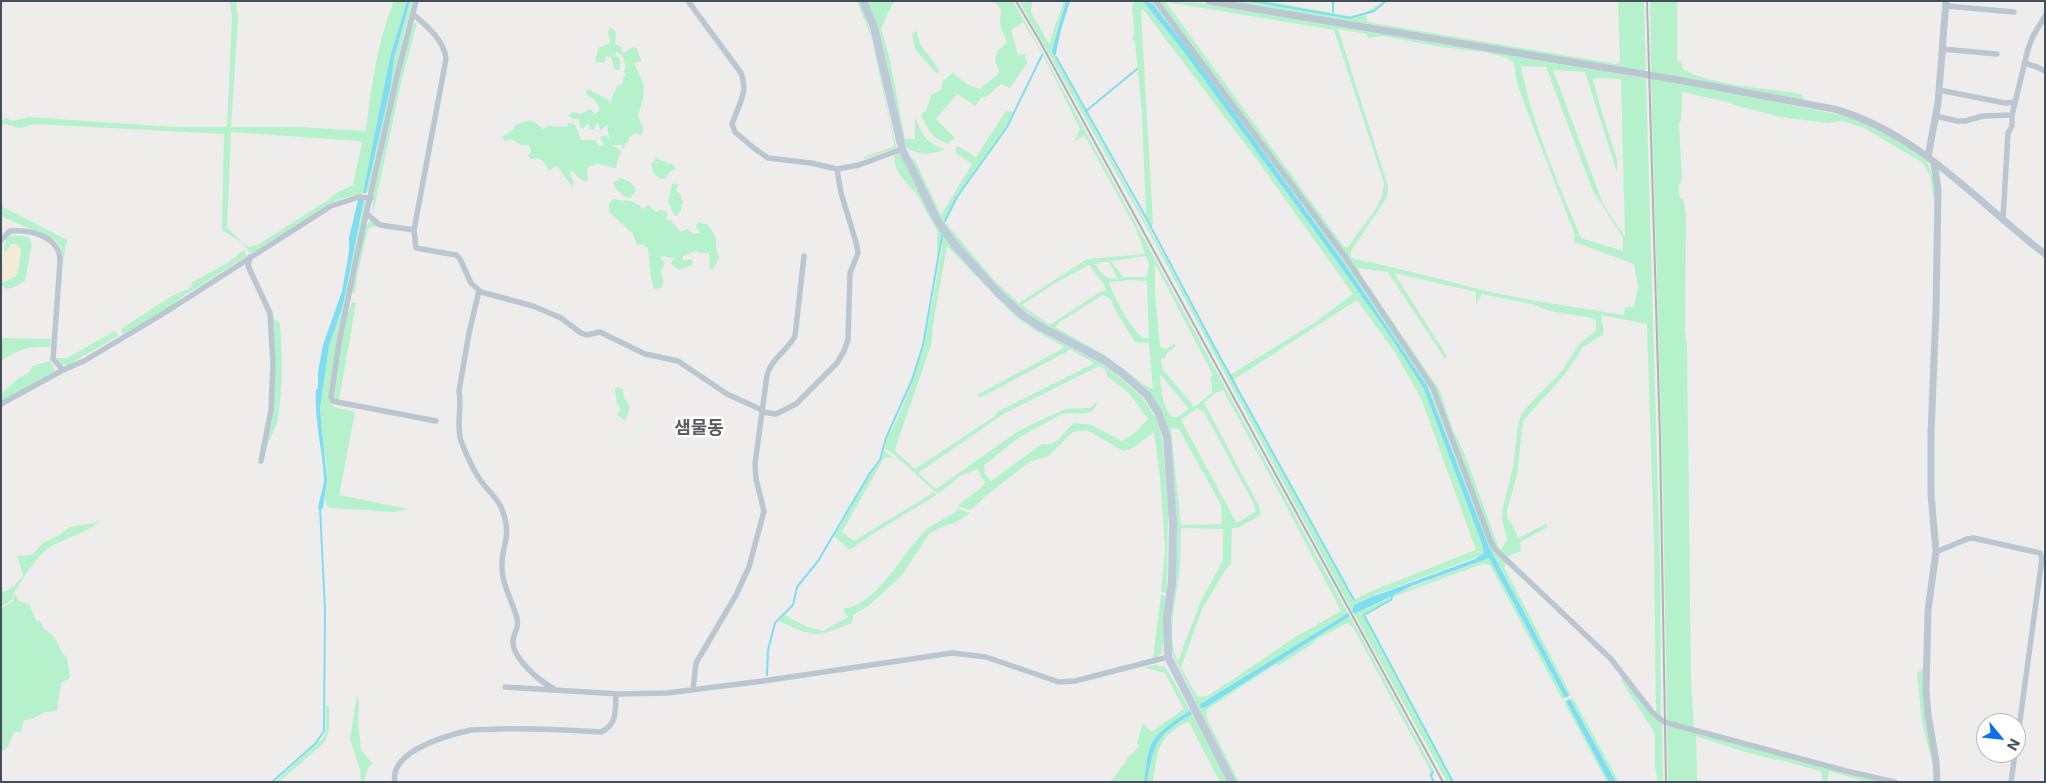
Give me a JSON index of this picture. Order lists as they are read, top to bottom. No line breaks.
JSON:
{"districts":["샘물동"],"north":"bottom right"}
